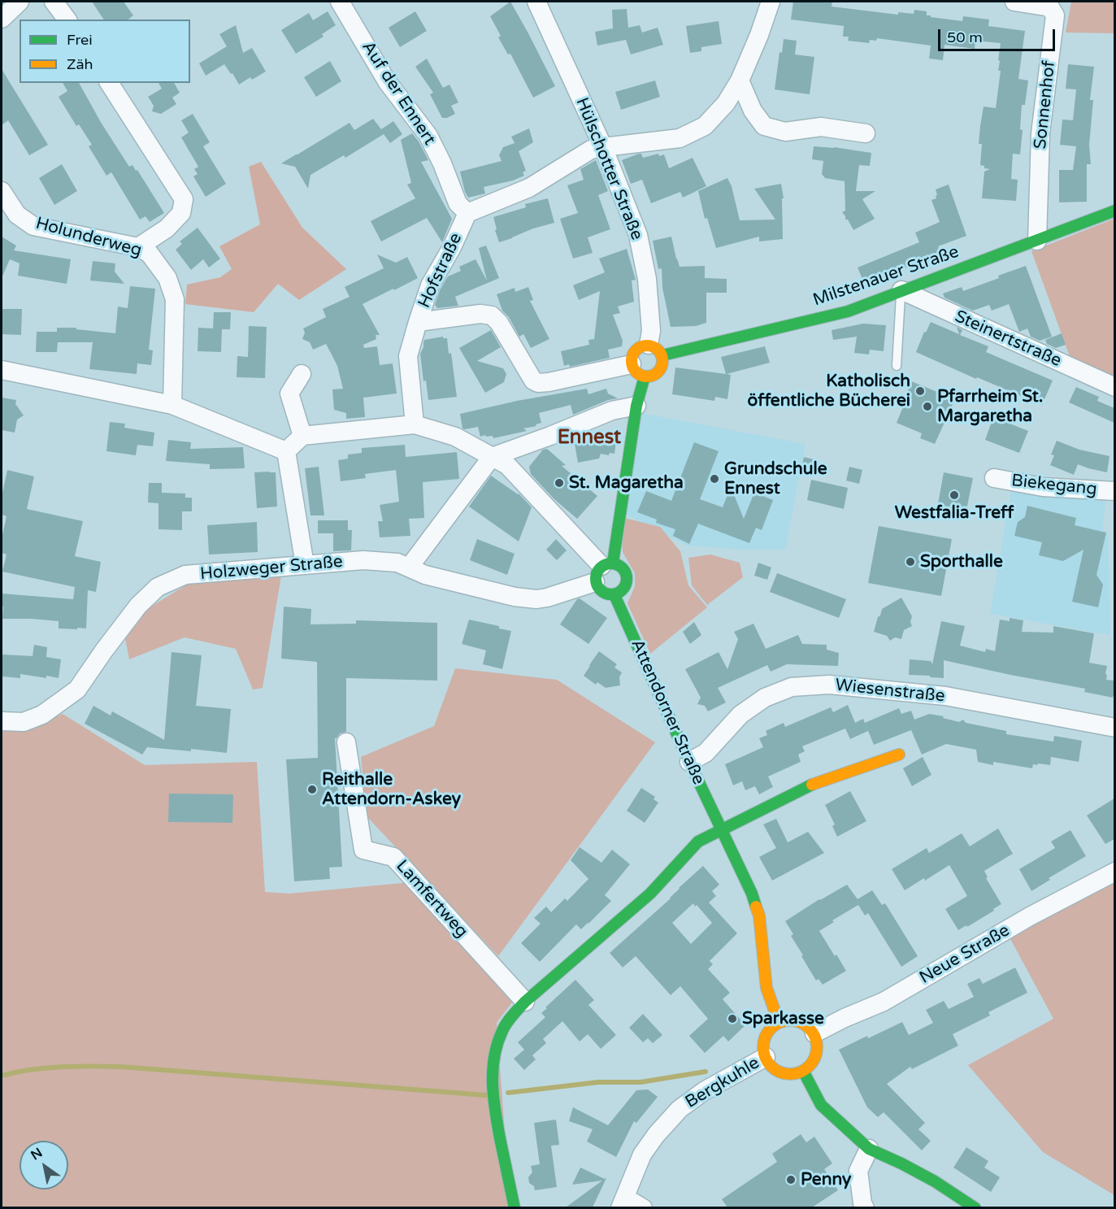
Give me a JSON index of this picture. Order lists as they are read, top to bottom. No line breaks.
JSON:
{"streets":{"street":["Auf der Ennert","Sonnenhof","Hülschotter Straße","Holunderweg","Hofstraße","Milstenauer Straße","Steinertstraße","Biekegang","Holzweger Straße","Wiesenstraße","Attendorner Straße","Lamfertweg","Neue Straße","Bergkuhle"]},"crossings":[["Auf der Ennert","Hofstraße"],["Sonnenhof","Milstenauer Straße"],["Hülschotter Straße","Hofstraße"],["Hülschotter Straße","Milstenauer Straße"],["Milstenauer Straße","Steinertstraße"],["Holzweger Straße","Attendorner Straße"],["Wiesenstraße","Attendorner Straße"],["Attendorner Straße","Neue Straße"],["Attendorner Straße","Bergkuhle"],["Neue Straße","Bergkuhle"]],"districts":["Ennest"],"places":["Katholisch öffentliche Bücherei","Pfarrheim St. Margaretha","Grundschule Ennest","St. Magaretha","Westfalia-Treff","Sporthalle","Reithalle Attendorn-Askey","Sparkasse","Penny"],"legend":["Frei","Zäh"],"scale_bar":"50 m","north":"top left"}
